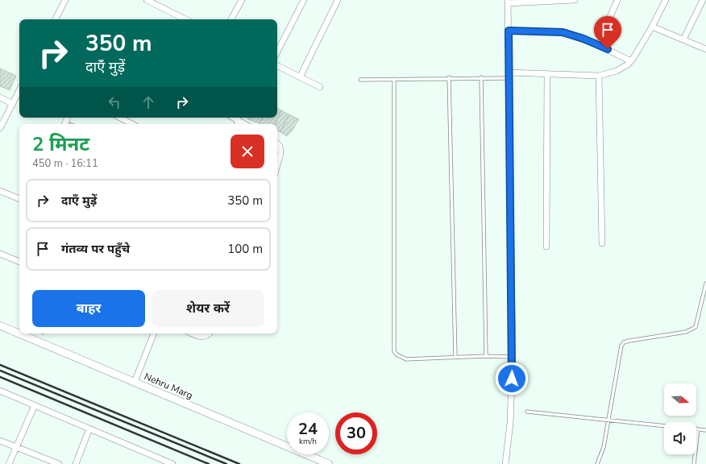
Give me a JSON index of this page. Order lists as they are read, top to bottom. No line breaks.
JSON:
{"streets":{"street":["Nehru Marg"]},"north":"right","page":{"turn":["350 m","दाएँ मुड़ें"],"heading":["2 मिनट","450 m · 16:11"],"list":[{"name":"दाएँ मुड़ें","value":"350 m"},{"name":"गंतव्य पर पहुँचे","value":"100 m"}],"buttons":["बाहर","शेयर करें"],"speed":"24 km/h","limit":"30"}}
